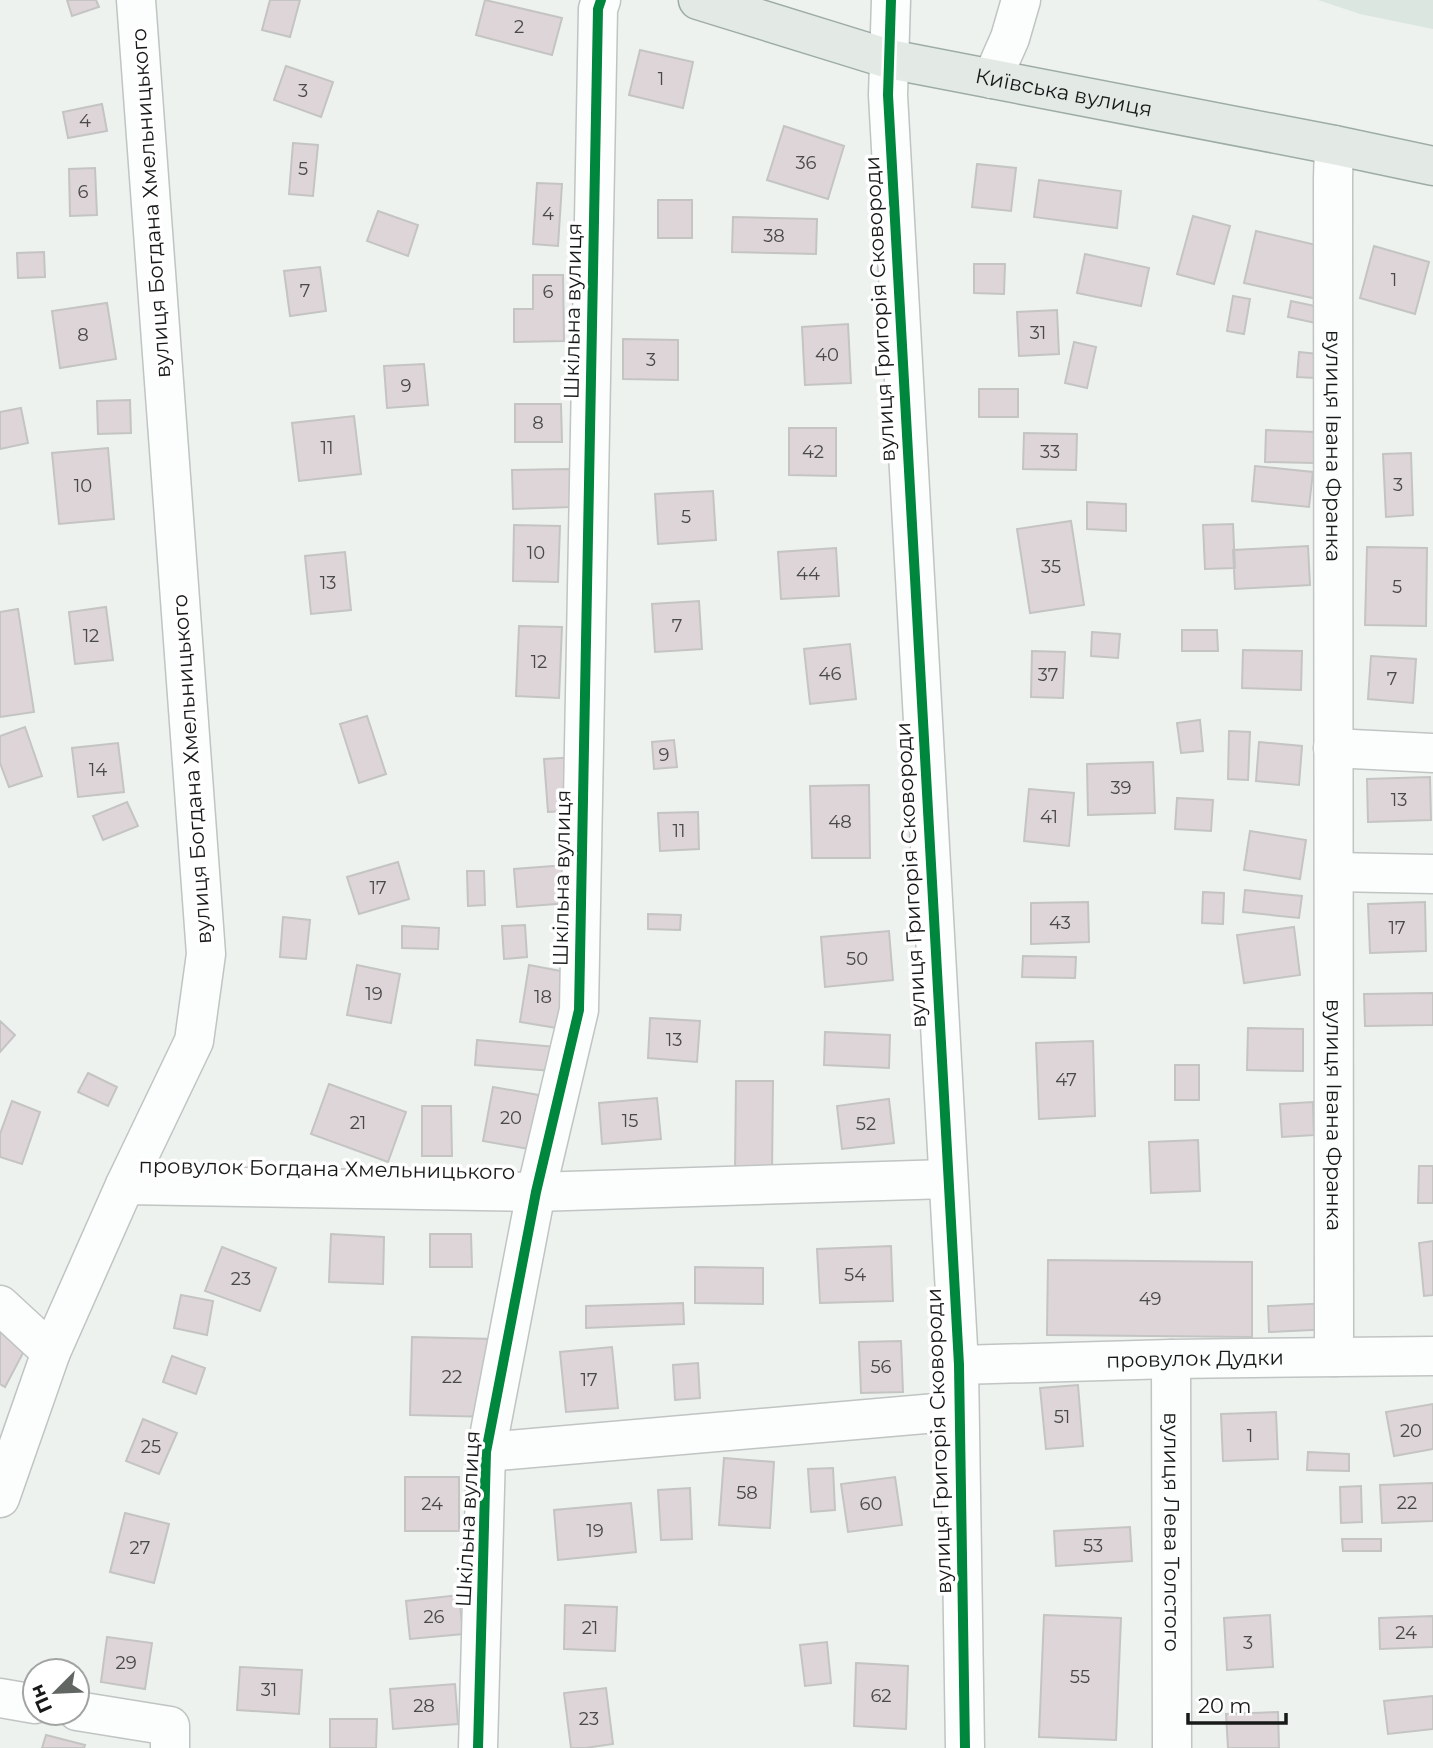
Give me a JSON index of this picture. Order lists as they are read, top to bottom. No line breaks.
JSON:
{"streets":{"main road":["Київська вулиця"],"street":["вулиця Богдана Хмельницького","вулиця Григорія Сковороди","Шкільна вулиця","вулиця Івана Франка","провулок Богдана Хмельницького","провулок Дудки","вулиця Лева Толстого"]},"crossings":[["Київська вулиця","вулиця Григорія Сковороди"],["Київська вулиця","вулиця Івана Франка"],["вулиця Богдана Хмельницького","провулок Богдана Хмельницького"],["вулиця Григорія Сковороди","Шкільна вулиця"],["вулиця Григорія Сковороди","провулок Богдана Хмельницького"],["вулиця Григорія Сковороди","провулок Дудки"],["Шкільна вулиця","провулок Богдана Хмельницького"],["вулиця Івана Франка","провулок Дудки"],["провулок Дудки","вулиця Лева Толстого"]],"house_numbers":["2","1","3","4","36","5","6","4","38","1","7","6","31","8","40","3","9","8","11","42","33","3","10","5","10","35","44","13","5","7","12","12","46","37","7","9","14","39","13","41","48","11","17","43","17","50","19","18","13","47","20","15","21","52","54","23","49","56","22","17","51","20","1","25","58","22","24","60","19","53","27","26","21","24","3","29","55","31","62","28","23"],"scale_bar":"20 m","north":"bottom left"}
